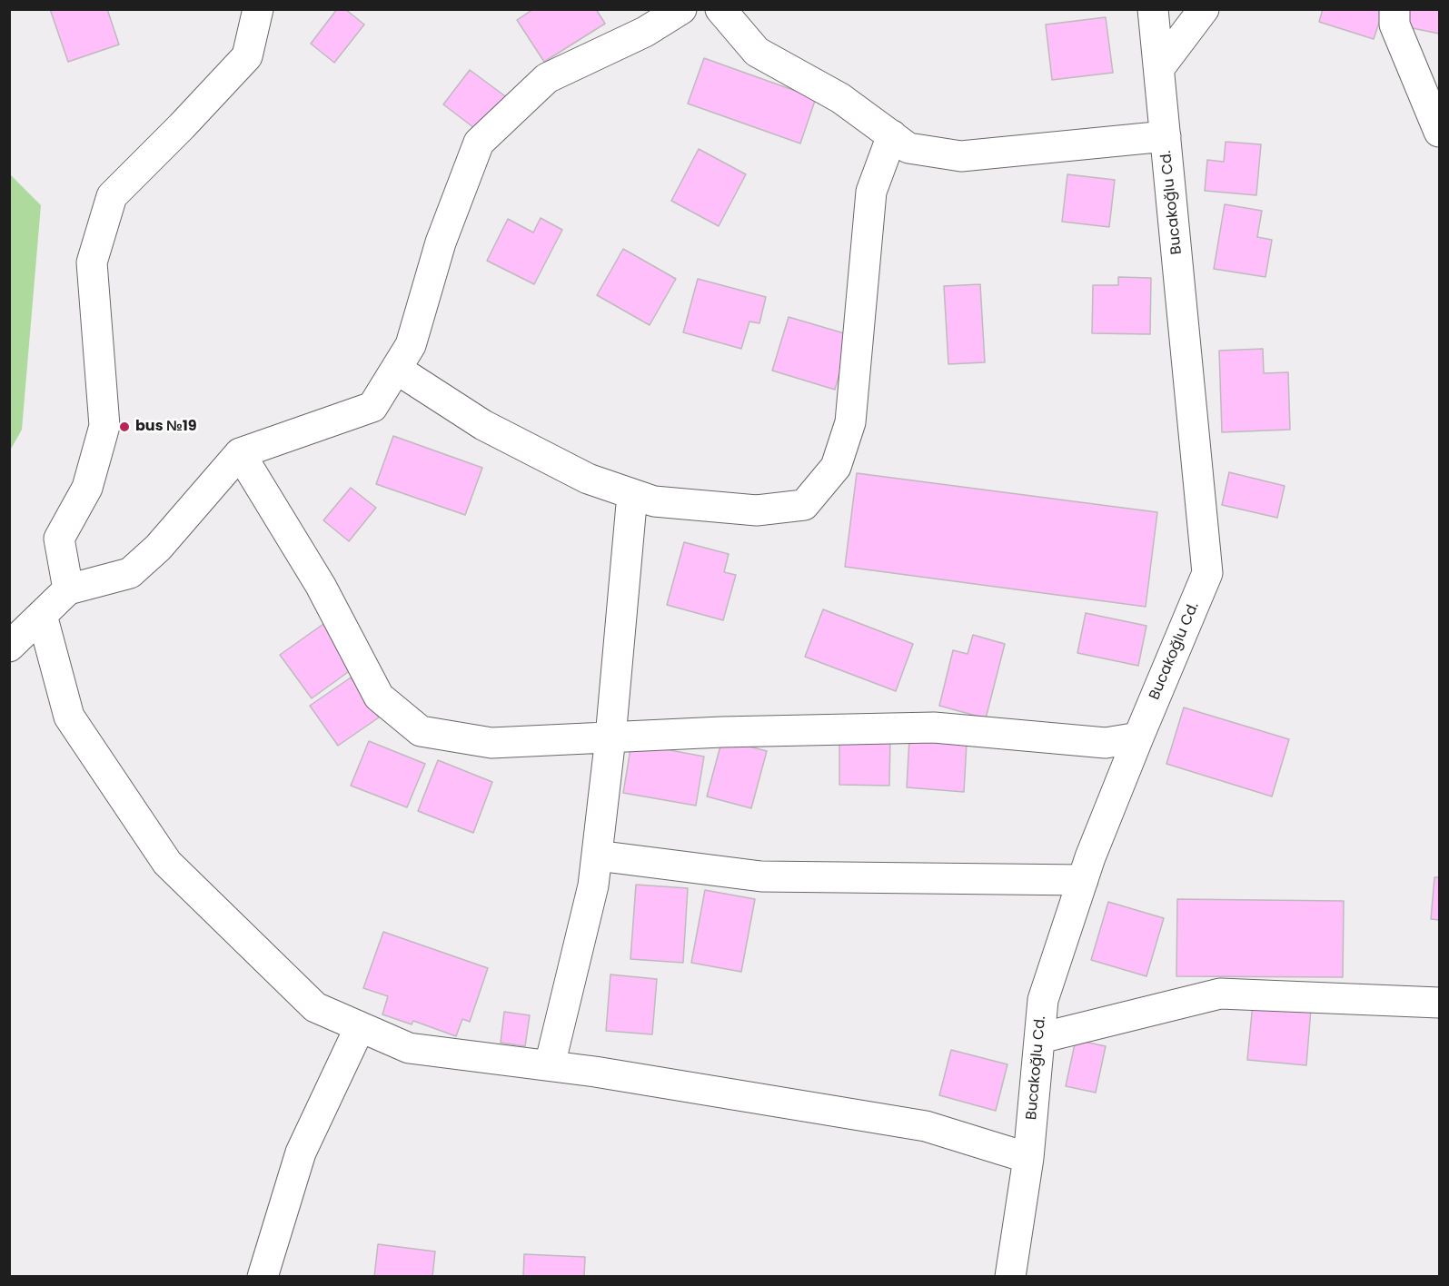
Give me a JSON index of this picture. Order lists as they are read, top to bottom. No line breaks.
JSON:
{"streets":{"street":["Bucakoğlu Cd."]},"places":["bus №19"]}
